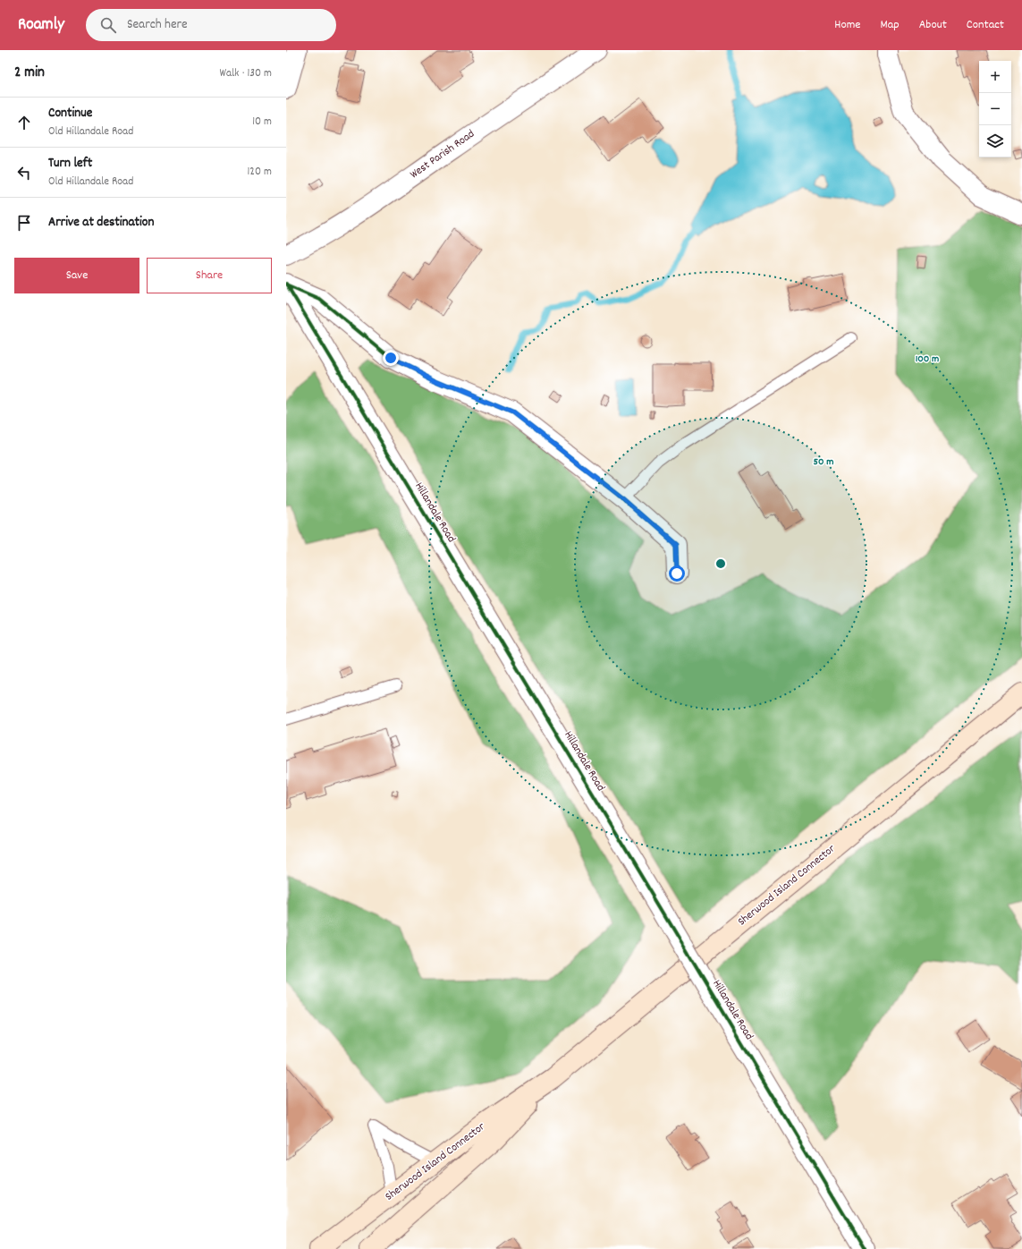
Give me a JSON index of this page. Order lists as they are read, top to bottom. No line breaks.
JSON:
{"streets":{"main road":["Sherwood Island Connector"],"street":["West Parish Road","Hillandale Road"]},"page":{"header":"Roamly","search":"Search here","nav":["Home","Map","About","Contact"],"heading":["2 min","Walk · 130 m"],"map_buttons":["+","−"],"list":[["Continue","Old Hillandale Road","10 m"],["Turn left","Old Hillandale Road","120 m"],"Arrive at destination"],"buttons":["Save","Share"]},"rings":["100 m","50 m"]}
